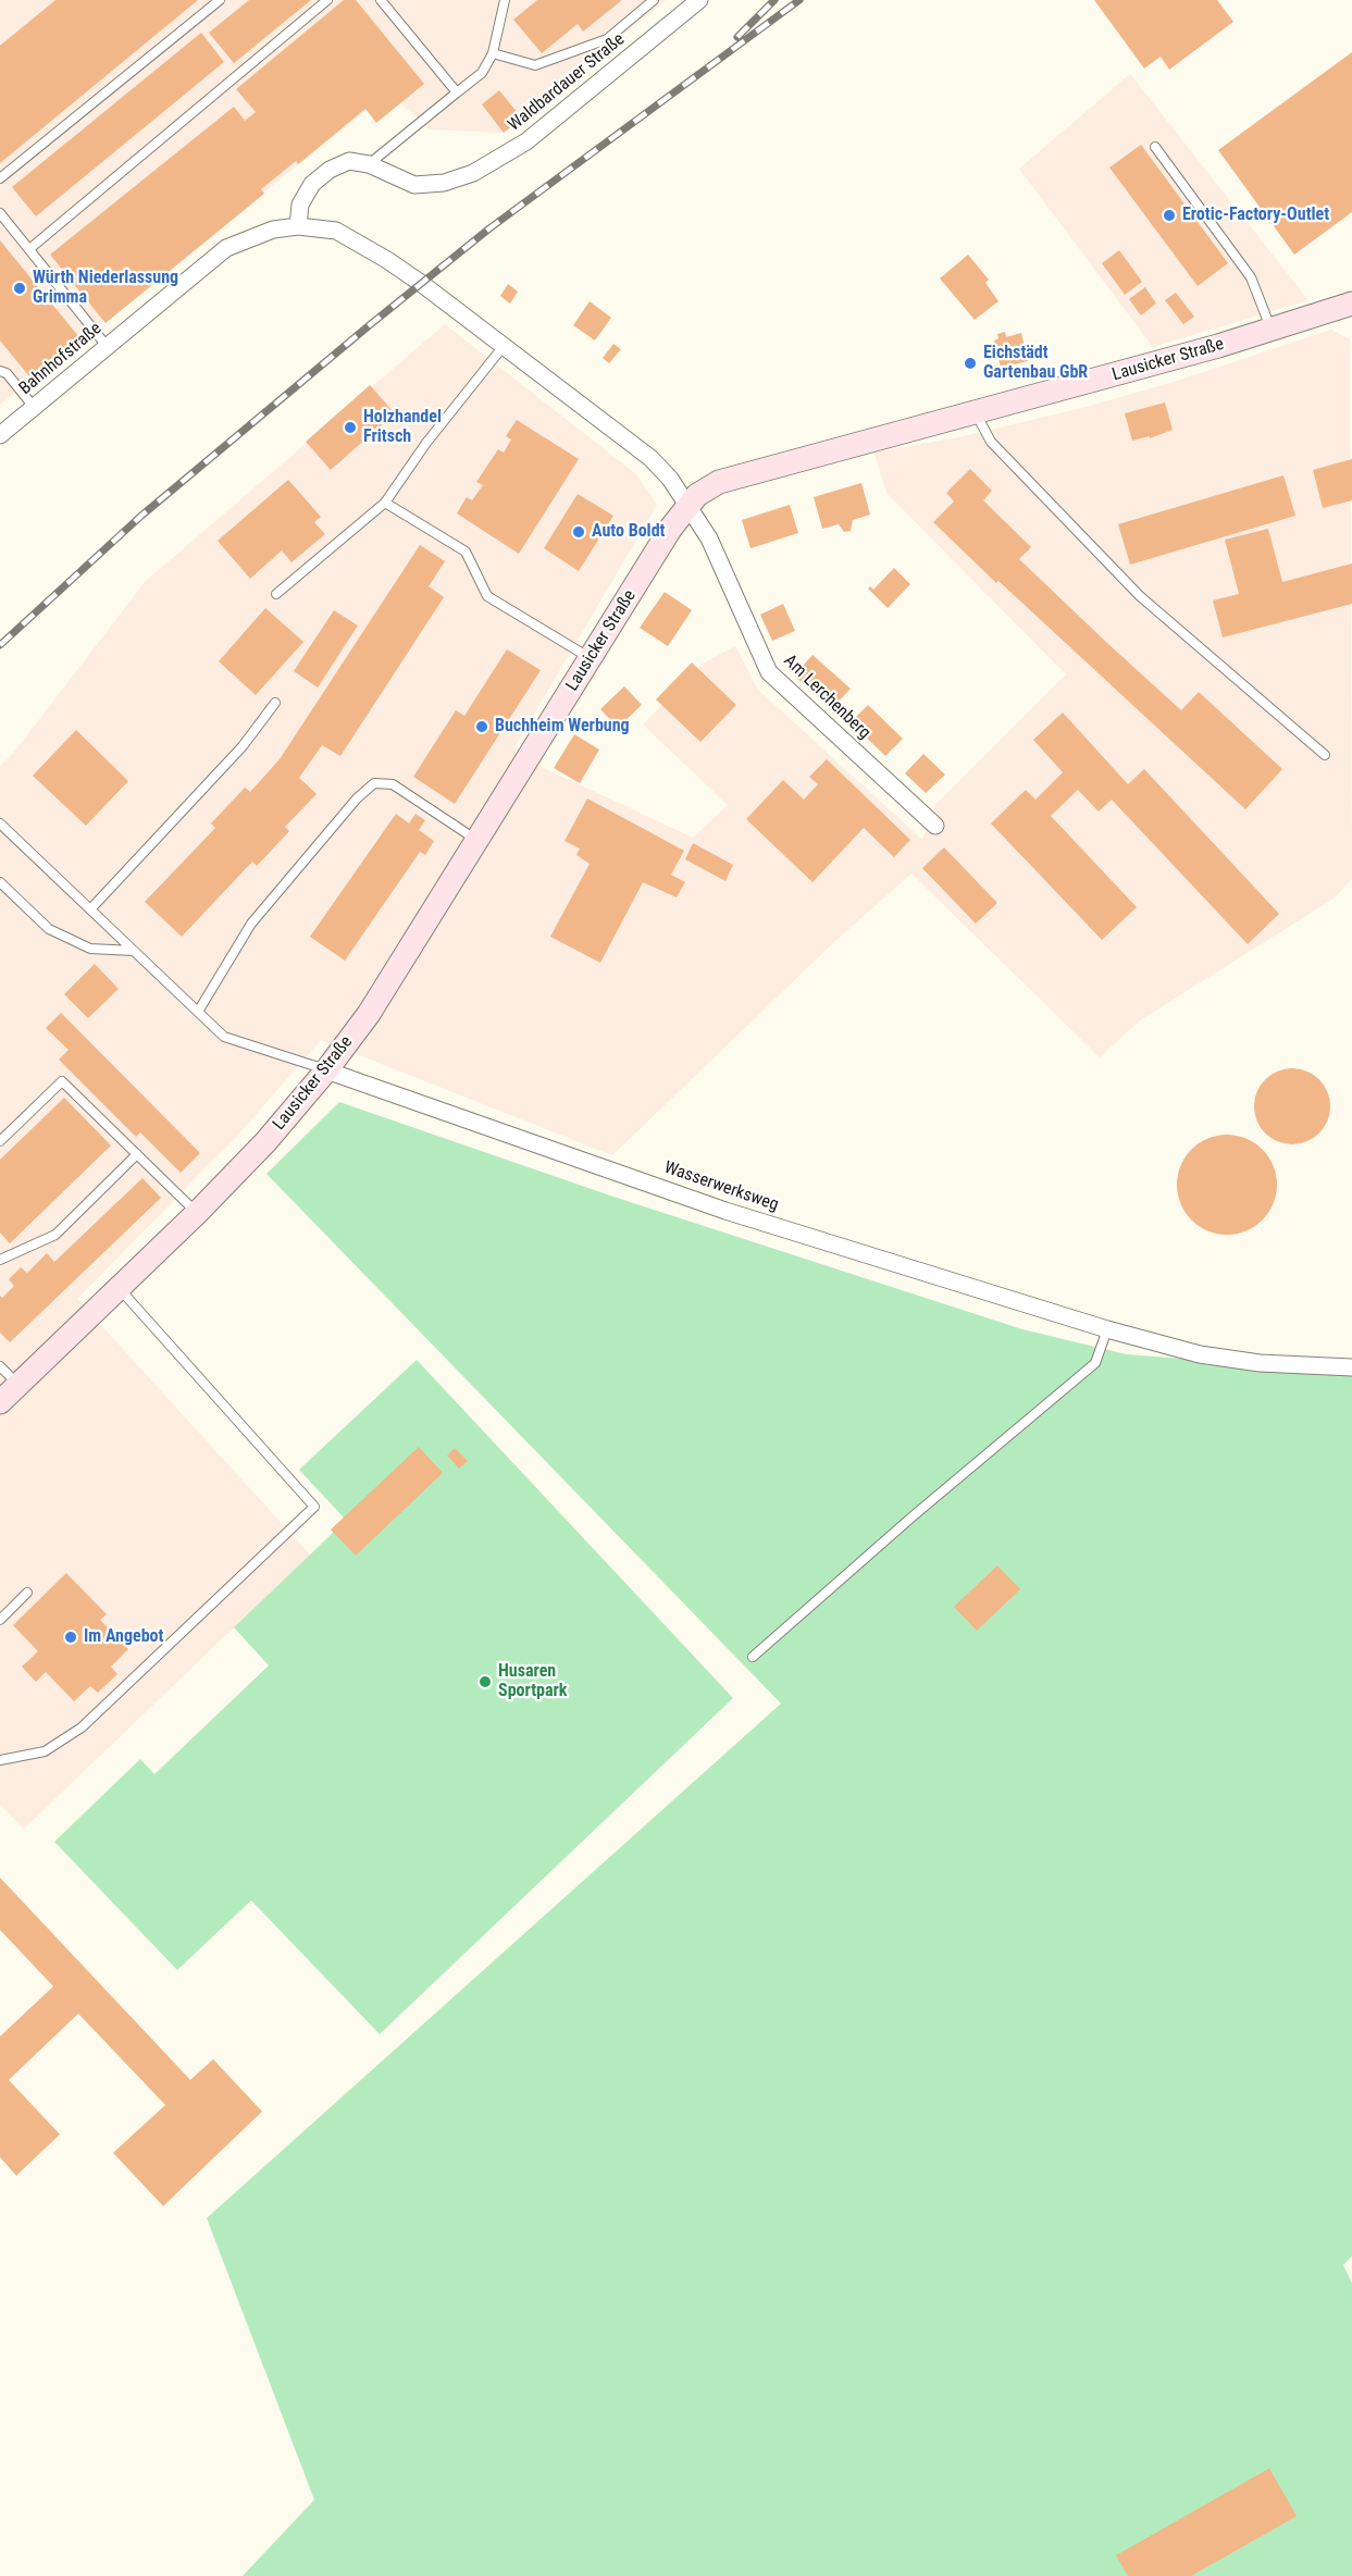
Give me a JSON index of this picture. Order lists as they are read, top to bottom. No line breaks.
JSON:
{"streets":{"main road":["Lausicker Straße"],"street":["Waldbardauer Straße","Bahnhofstraße","Am Lerchenberg","Wasserwerksweg"]},"crossings":[["Waldbardauer Straße","Bahnhofstraße"],["Bahnhofstraße","Am Lerchenberg"],["Lausicker Straße","Am Lerchenberg"],["Lausicker Straße","Wasserwerksweg"]],"places":["Erotic-Factory-Outlet","Würth Niederlassung Grimma","Eichstädt Gartenbau GbR","Holzhandel Fritsch","Auto Boldt","Buchheim Werbung","Im Angebot","Husaren Sportpark"]}
